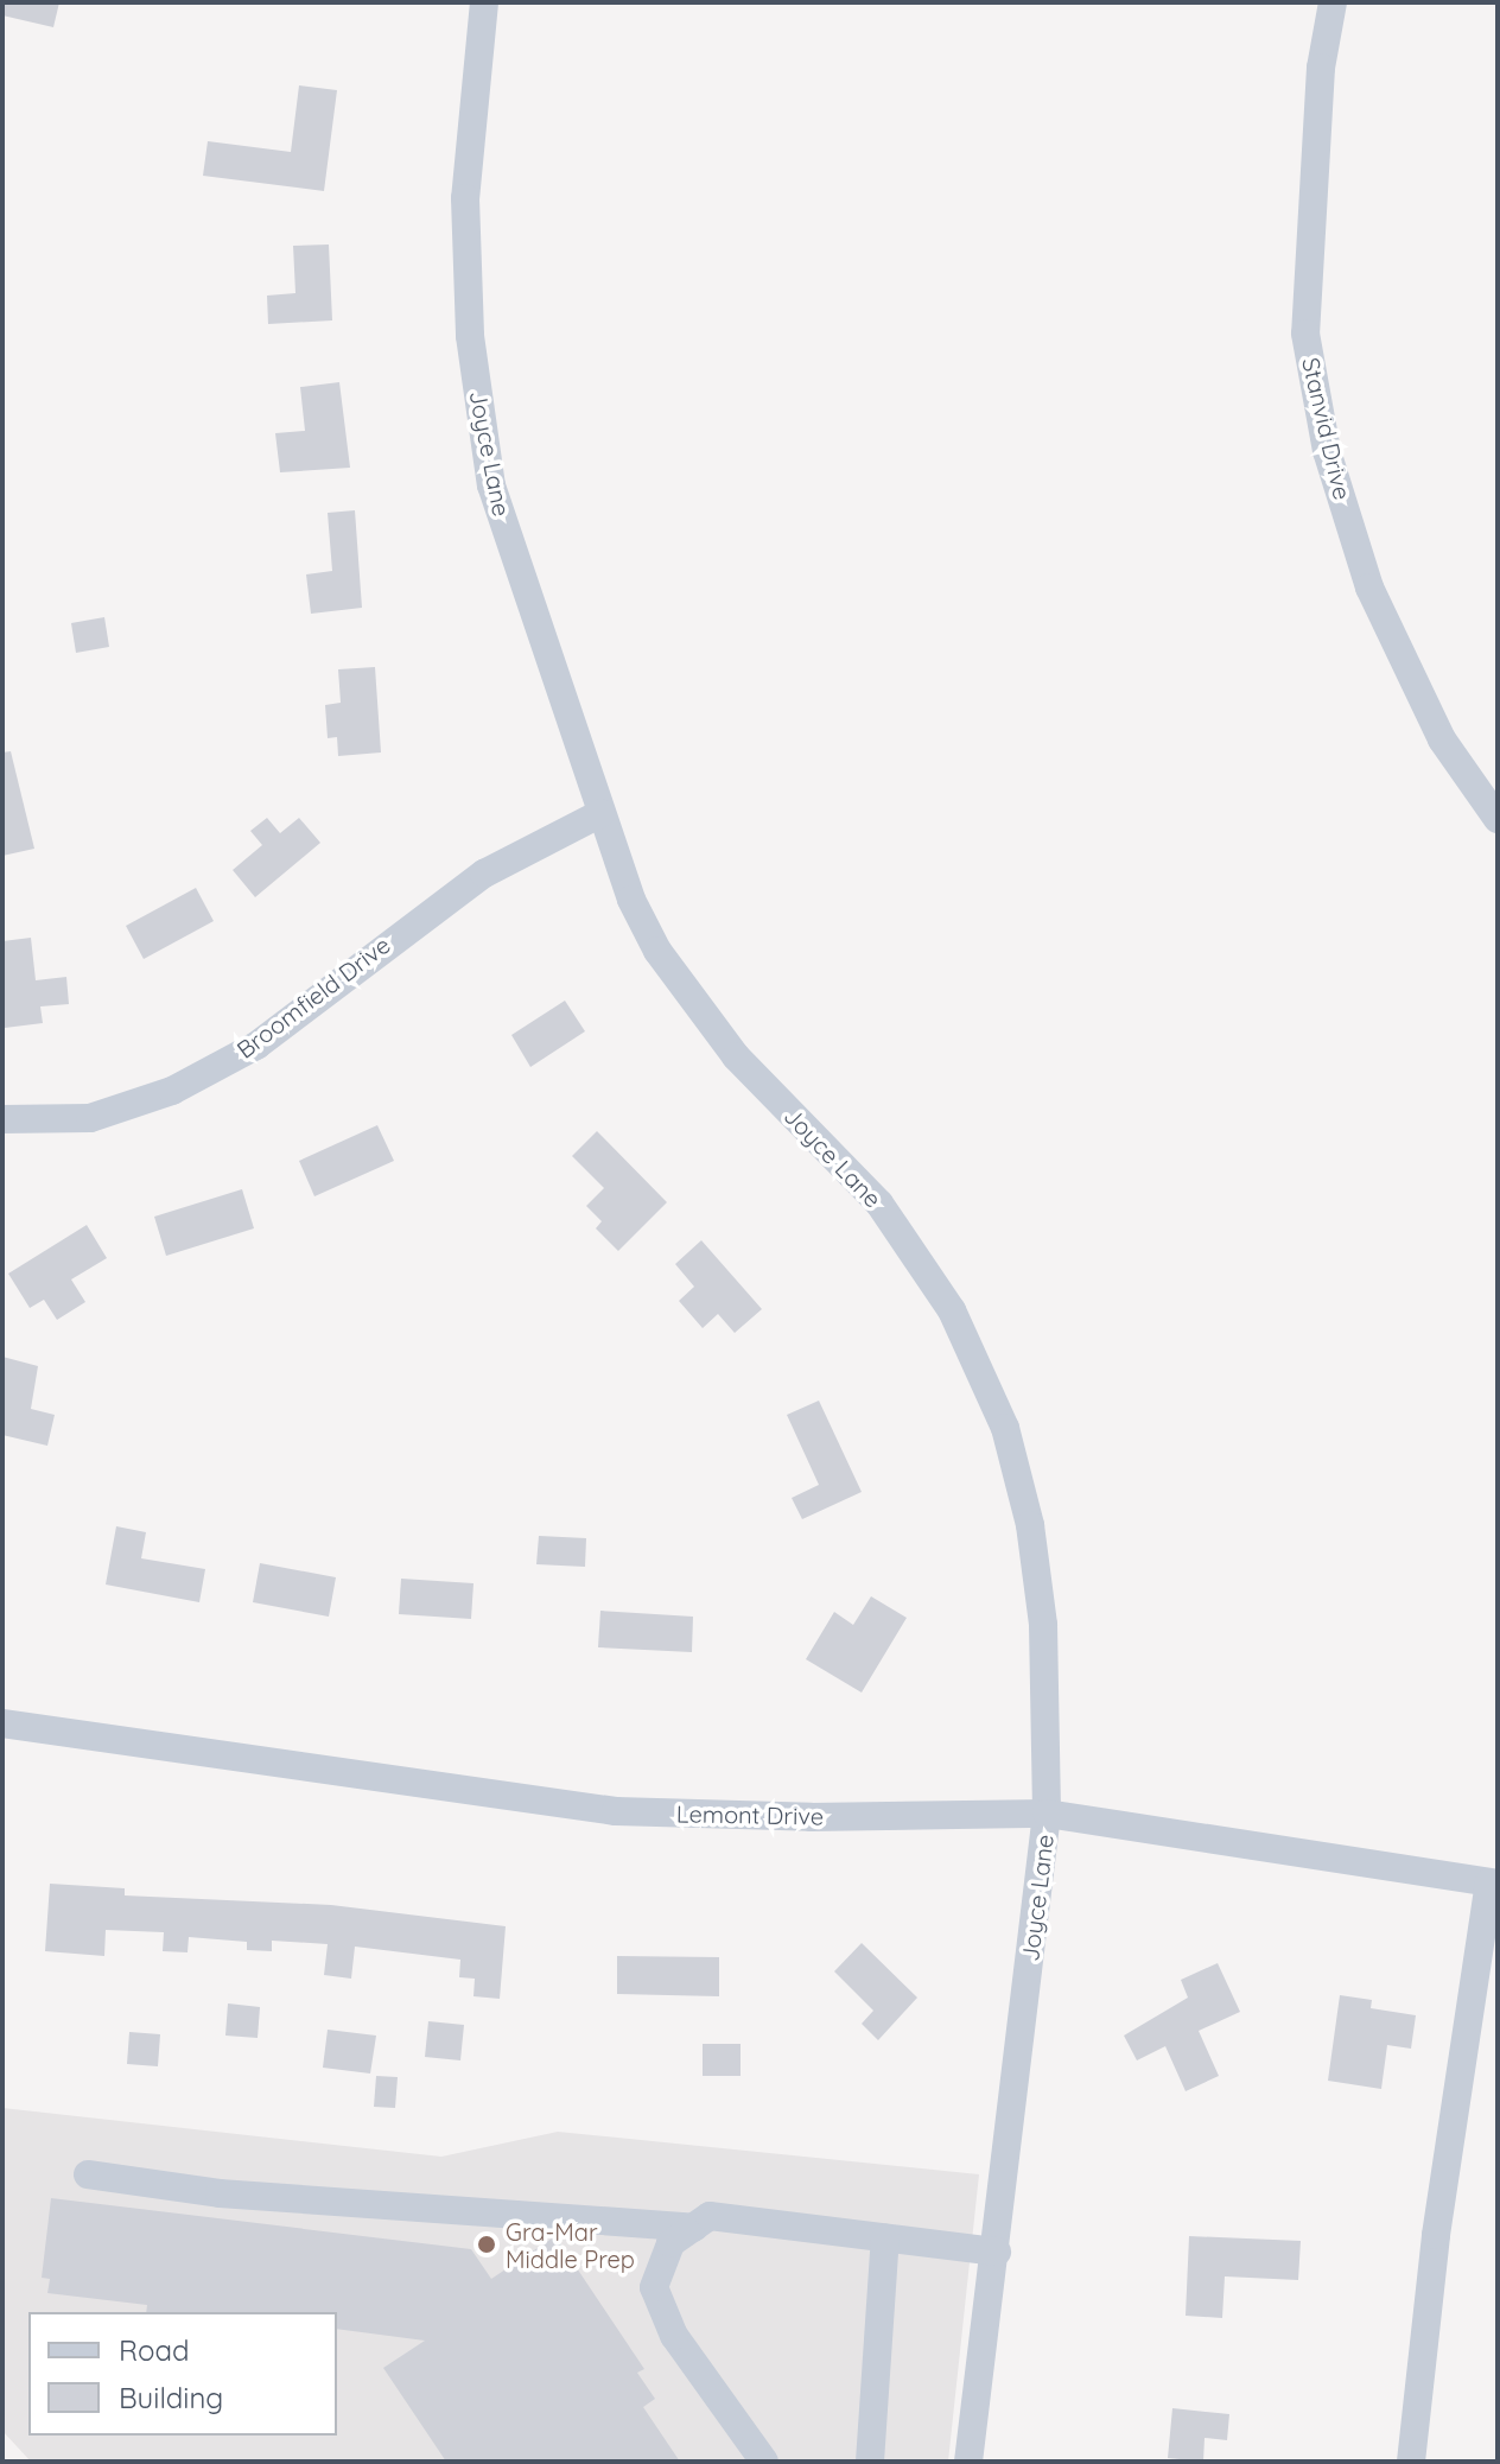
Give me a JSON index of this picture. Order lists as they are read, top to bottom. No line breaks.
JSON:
{"streets":{"street":["Stanvid Drive","Joyce Lane","Broomfield Drive","Lemont Drive"]},"crossings":[["Joyce Lane","Broomfield Drive"],["Joyce Lane","Lemont Drive"]],"places":["Gra-Mar Middle Prep"],"legend":["Road","Building"]}
